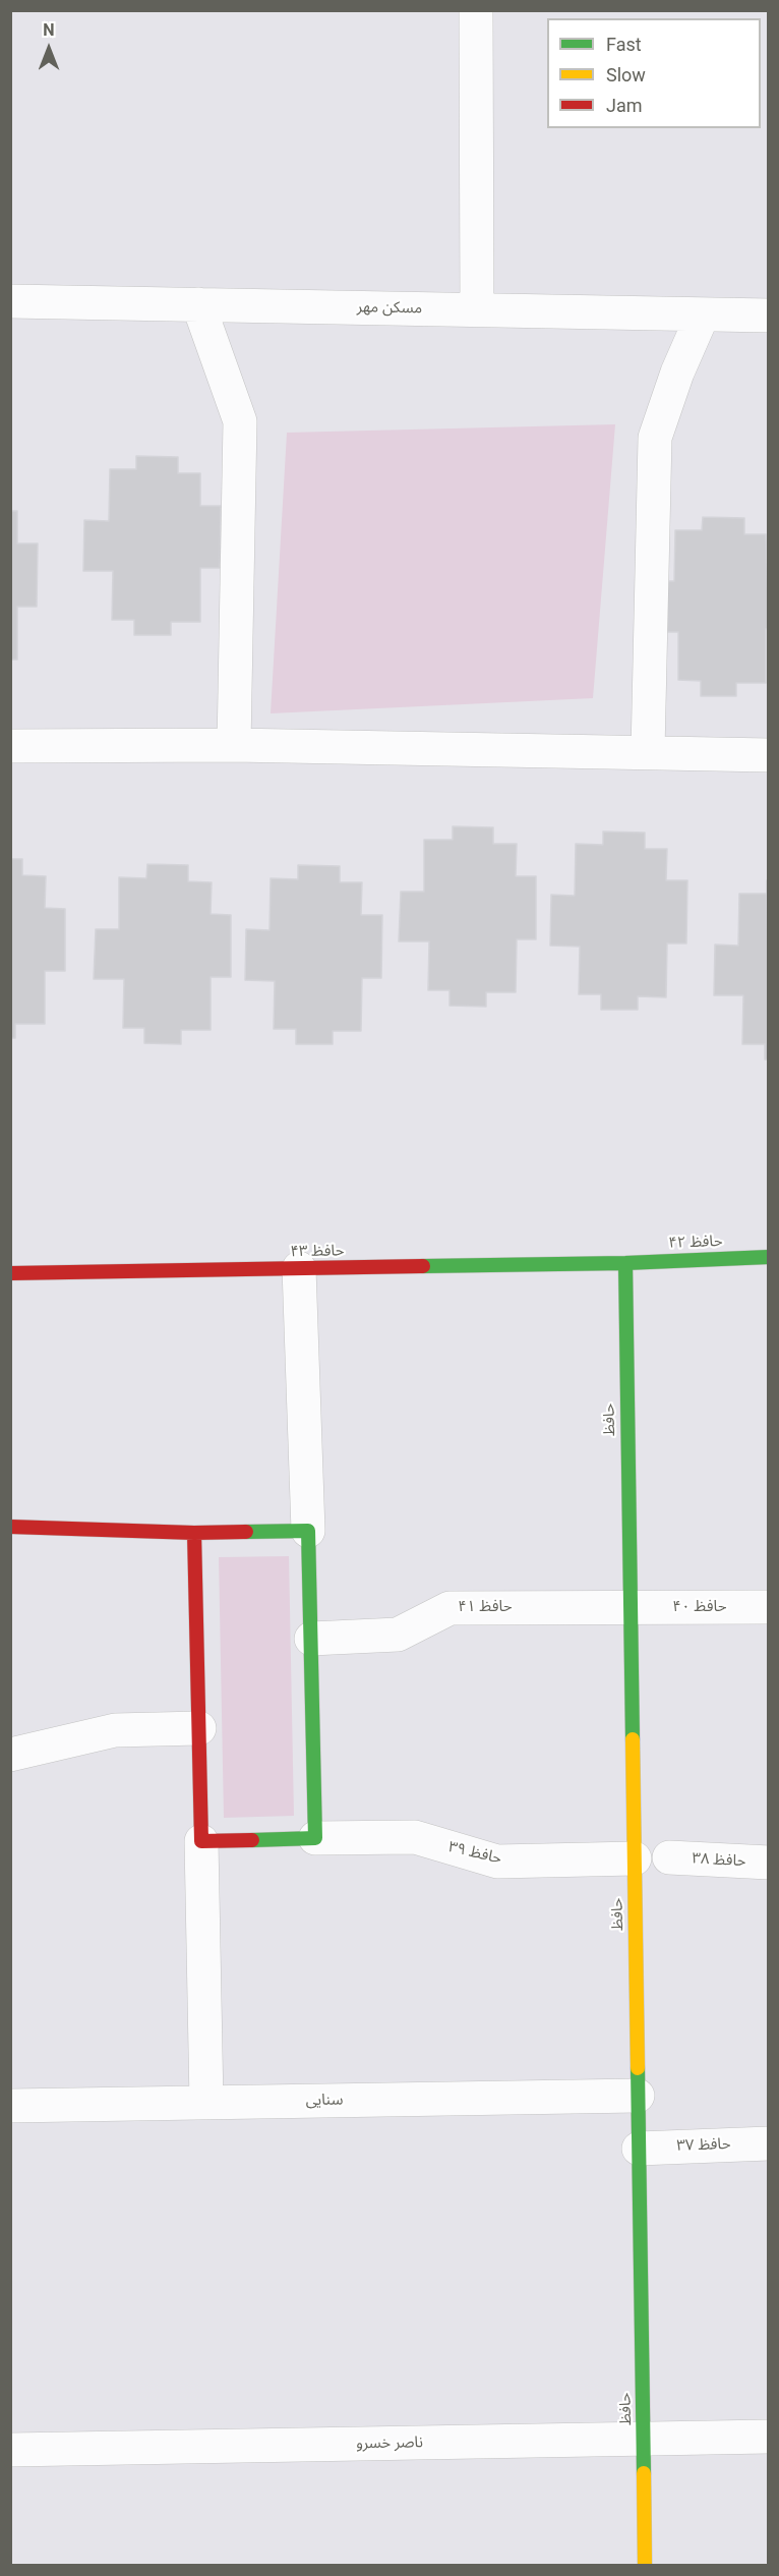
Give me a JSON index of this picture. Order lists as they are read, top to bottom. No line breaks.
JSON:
{"streets":{"street":["مسکن مهر","حافظ ۴۲","حافظ ۴۳","حافظ","حافظ ۴۱","حافظ ۴۰","حافظ ۳۹","حافظ ۳۸","سنایی","حافظ ۳۷","ناصر خسرو"]},"crossings":[["حافظ ۴۲","حافظ ۴۳"],["حافظ ۴۲","حافظ"],["حافظ ۴۳","حافظ"],["حافظ","حافظ ۴۱"],["حافظ","حافظ ۴۰"],["حافظ","حافظ ۳۹"],["حافظ","سنایی"],["حافظ","حافظ ۳۷"],["حافظ","ناصر خسرو"],["حافظ ۴۱","حافظ ۴۰"]],"legend":["Fast","Slow","Jam"],"north":"top"}
